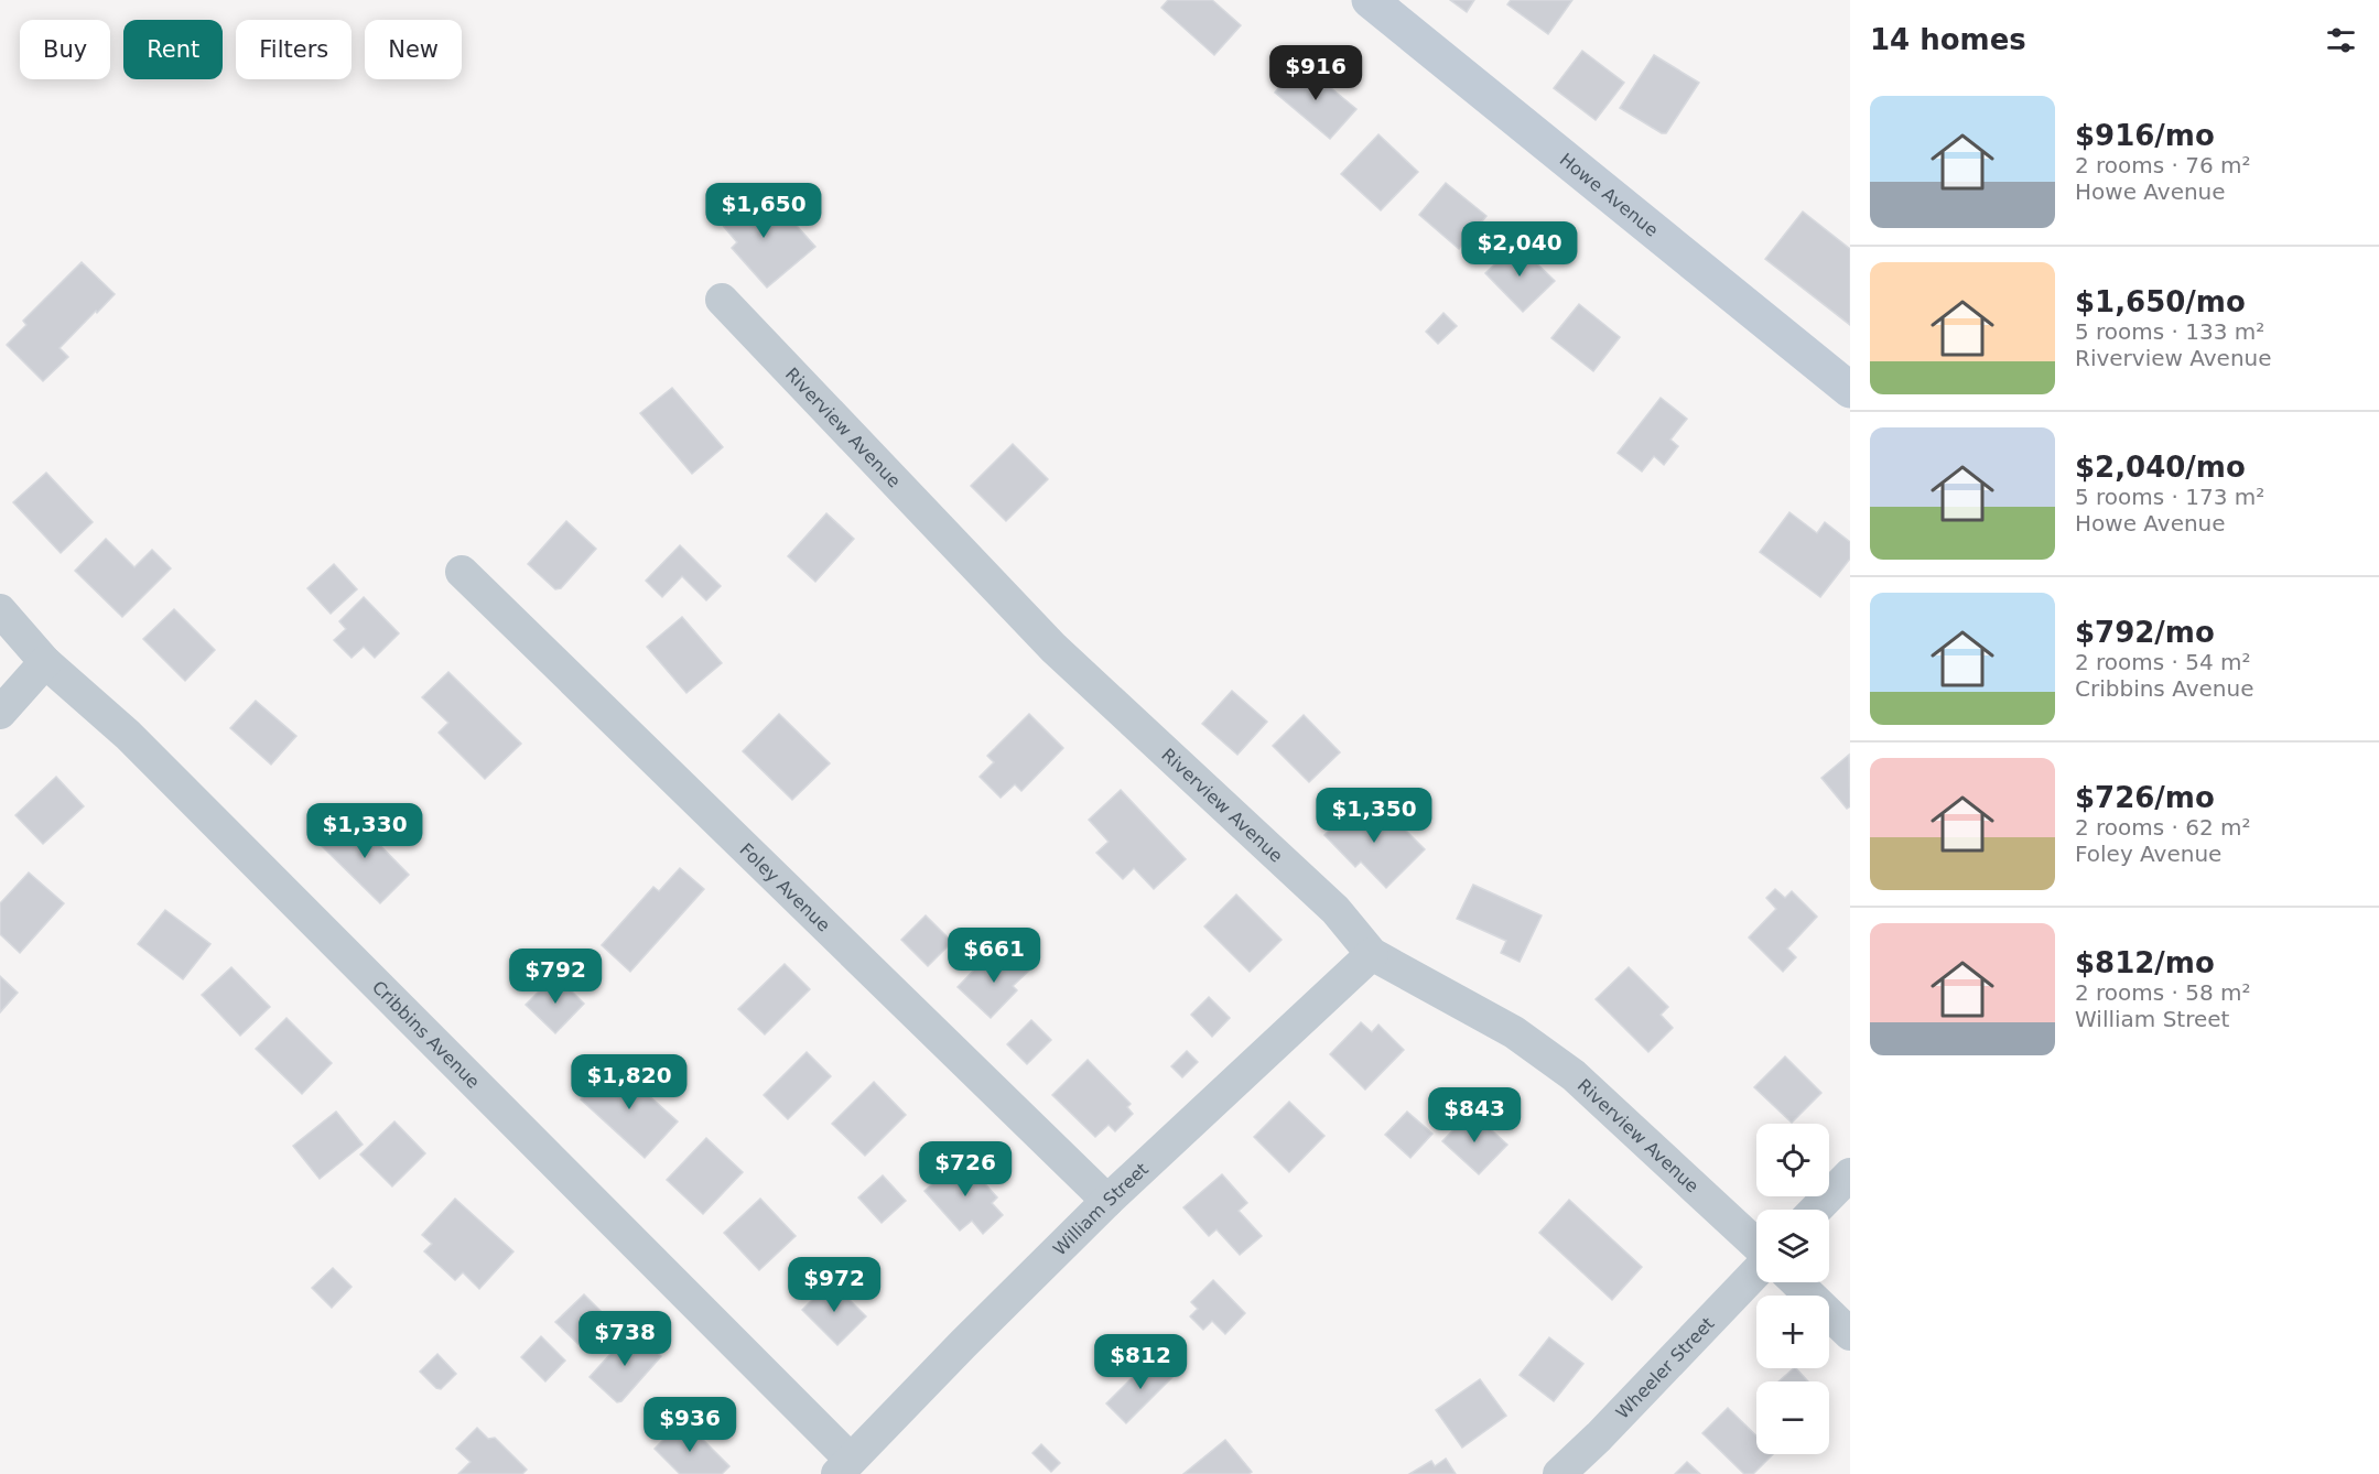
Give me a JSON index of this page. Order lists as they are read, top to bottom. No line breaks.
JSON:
{"streets":{"main road":["Howe Avenue"],"street":["Riverview Avenue","Foley Avenue","Cribbins Avenue","William Street","Wheeler Street"]},"crossings":[["Riverview Avenue","William Street"],["Foley Avenue","William Street"],["Cribbins Avenue","William Street"]],"page":{"heading":"14 homes","chip":["Buy","Rent","Filters","New"],"price":["$916","$1,650","$2,040","$1,350","$1,330","$661","$792","$1,820","$843","$726","$972","$738","$812","$936"],"list":[{"name":"$916/mo","note":"2 rooms · 76 m² · Howe Avenue"},{"name":"$1,650/mo","note":"5 rooms · 133 m² · Riverview Avenue"},{"name":"$2,040/mo","note":"5 rooms · 173 m² · Howe Avenue"},{"name":"$792/mo","note":"2 rooms · 54 m² · Cribbins Avenue"},{"name":"$726/mo","note":"2 rooms · 62 m² · Foley Avenue"},{"name":"$812/mo","note":"2 rooms · 58 m² · William Street"}],"map_buttons":["+","−"]}}
